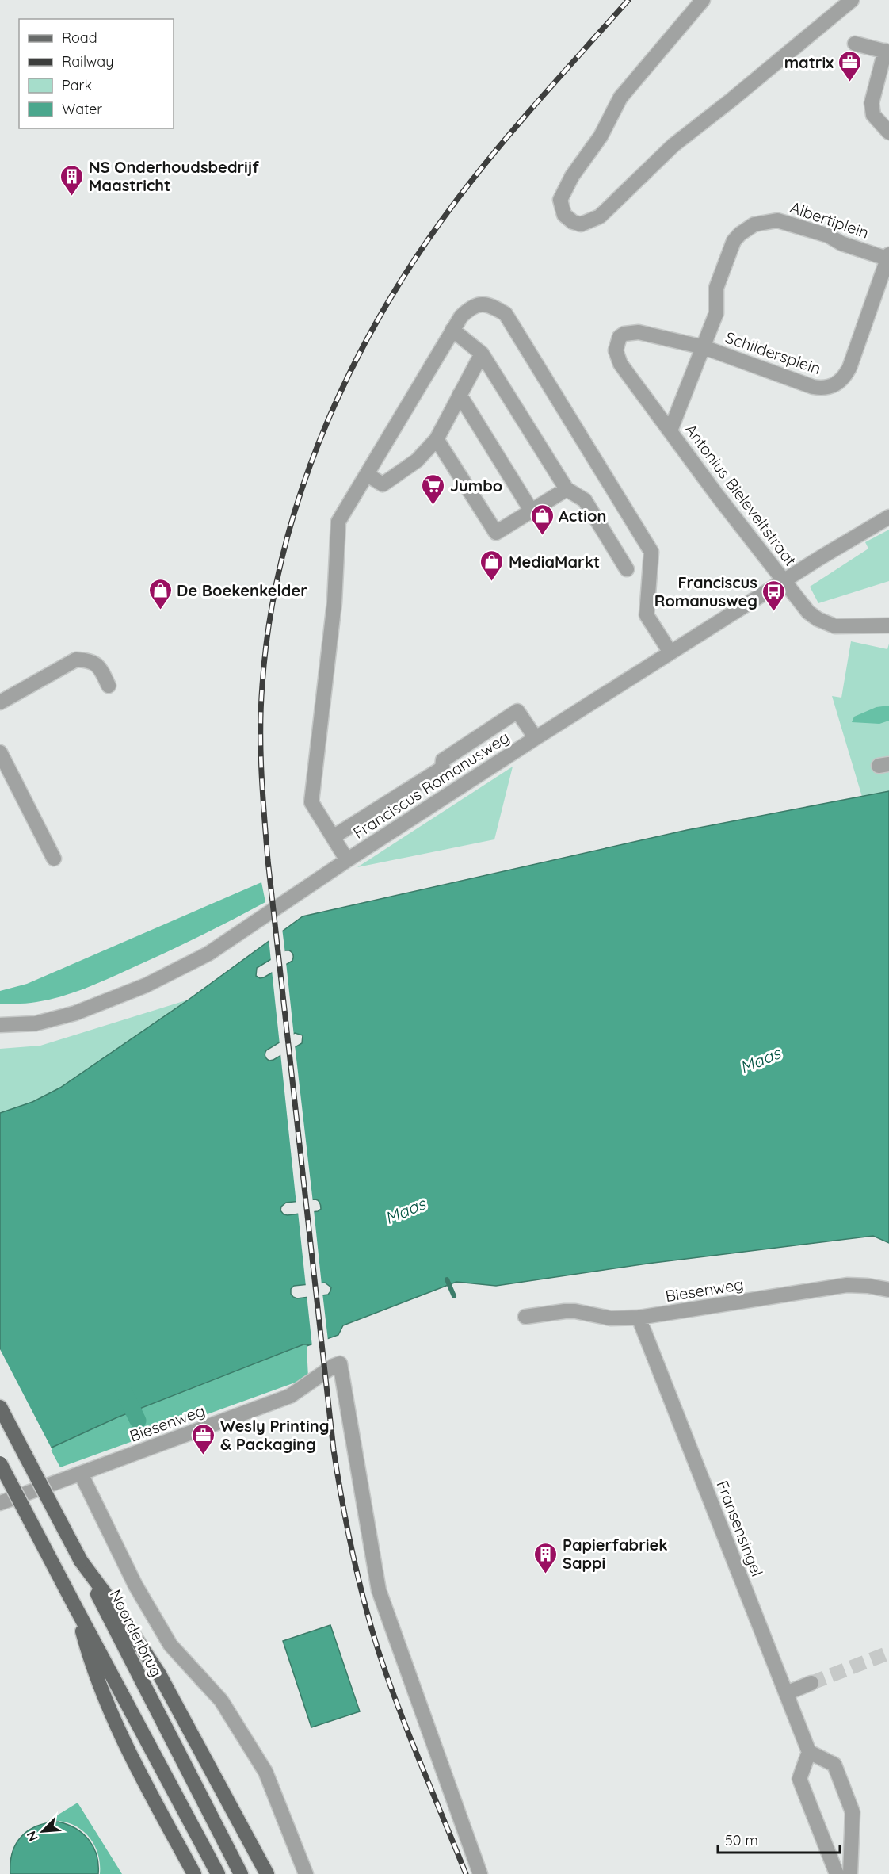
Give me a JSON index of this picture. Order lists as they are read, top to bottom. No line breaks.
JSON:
{"streets":{"main road":["Noorderbrug"],"street":["Albertiplein","Schildersplein","Antonius Bieleveltstraat","Franciscus Romanusweg","Biesenweg","Fransensingel"]},"crossings":[["Albertiplein","Schildersplein"],["Albertiplein","Antonius Bieleveltstraat"],["Schildersplein","Antonius Bieleveltstraat"],["Antonius Bieleveltstraat","Franciscus Romanusweg"],["Biesenweg","Fransensingel"]],"water":["Maas"],"places":{"office":["matrix","Wesly Printing & Packaging"],"building":["NS Onderhoudsbedrijf Maastricht","Papierfabriek Sappi"],"supermarket":["Jumbo"],"shop":["Action","MediaMarkt","De Boekenkelder"],"bus stop":["Franciscus Romanusweg"]},"legend":["Road","Railway","Park","Water"],"scale_bar":"50 m","north":"bottom left"}
